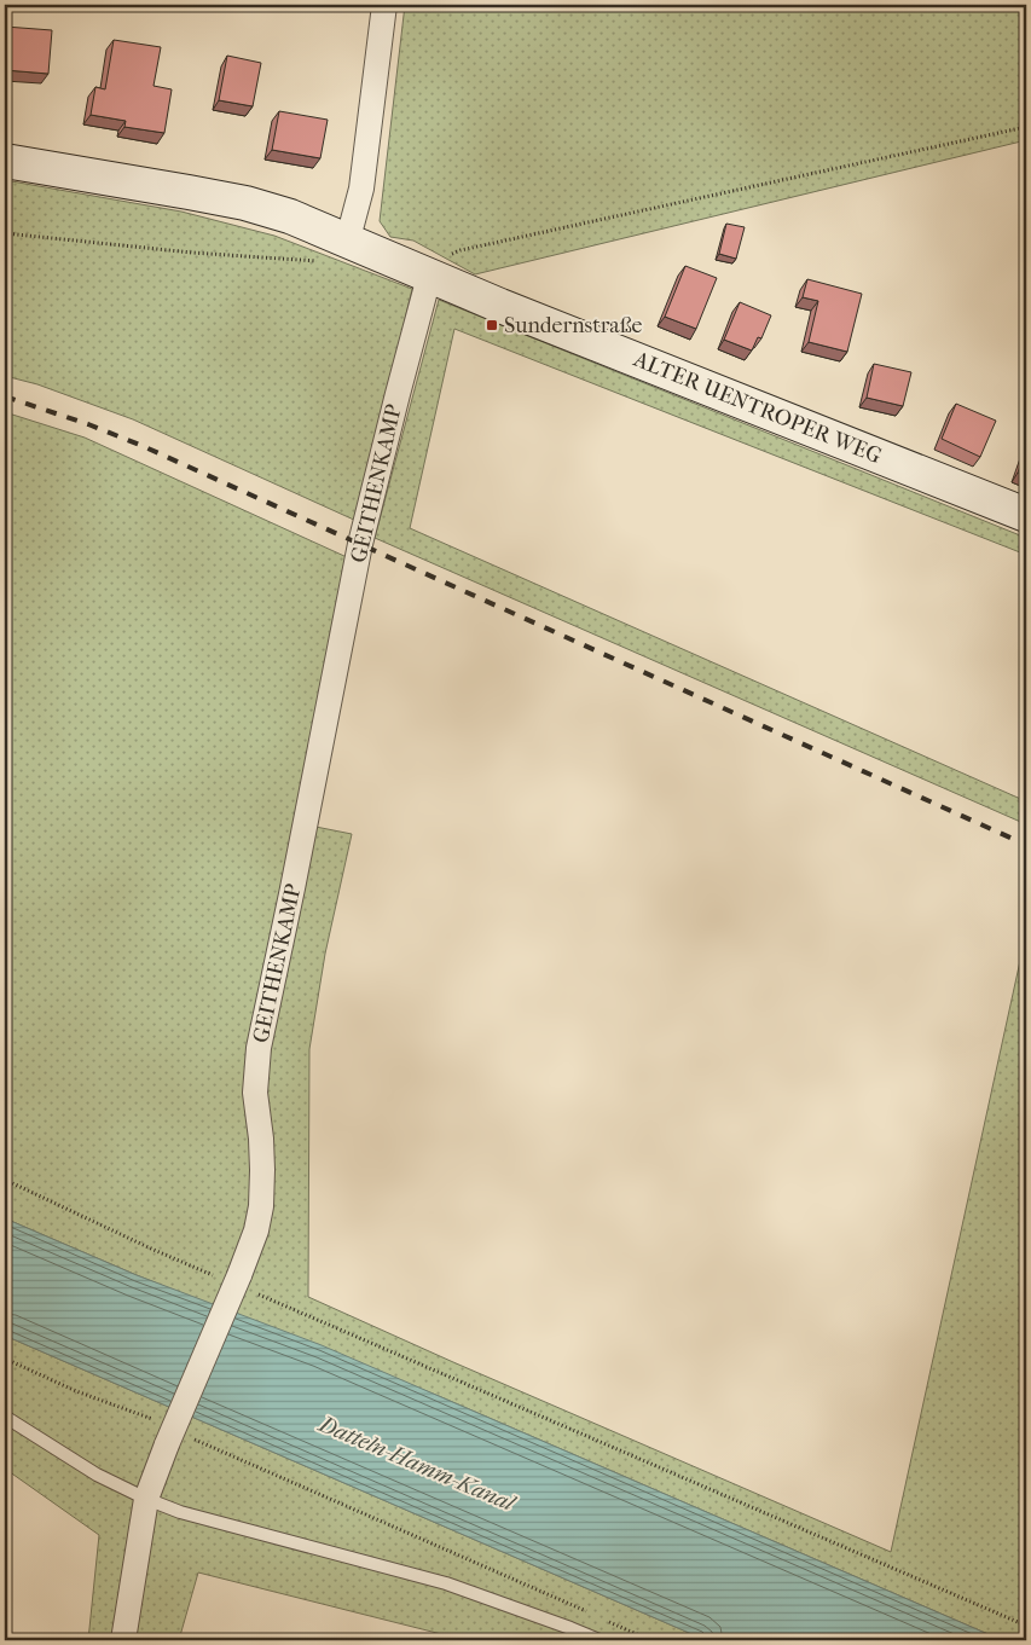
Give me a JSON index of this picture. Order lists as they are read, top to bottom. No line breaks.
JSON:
{"streets":{"street":["ALTER UENTROPER WEG","GEITHENKAMP"]},"crossings":[["ALTER UENTROPER WEG","GEITHENKAMP"]],"water":["Datteln-Hamm-Kanal"],"places":{"transit":["Sundernstraße"]}}
